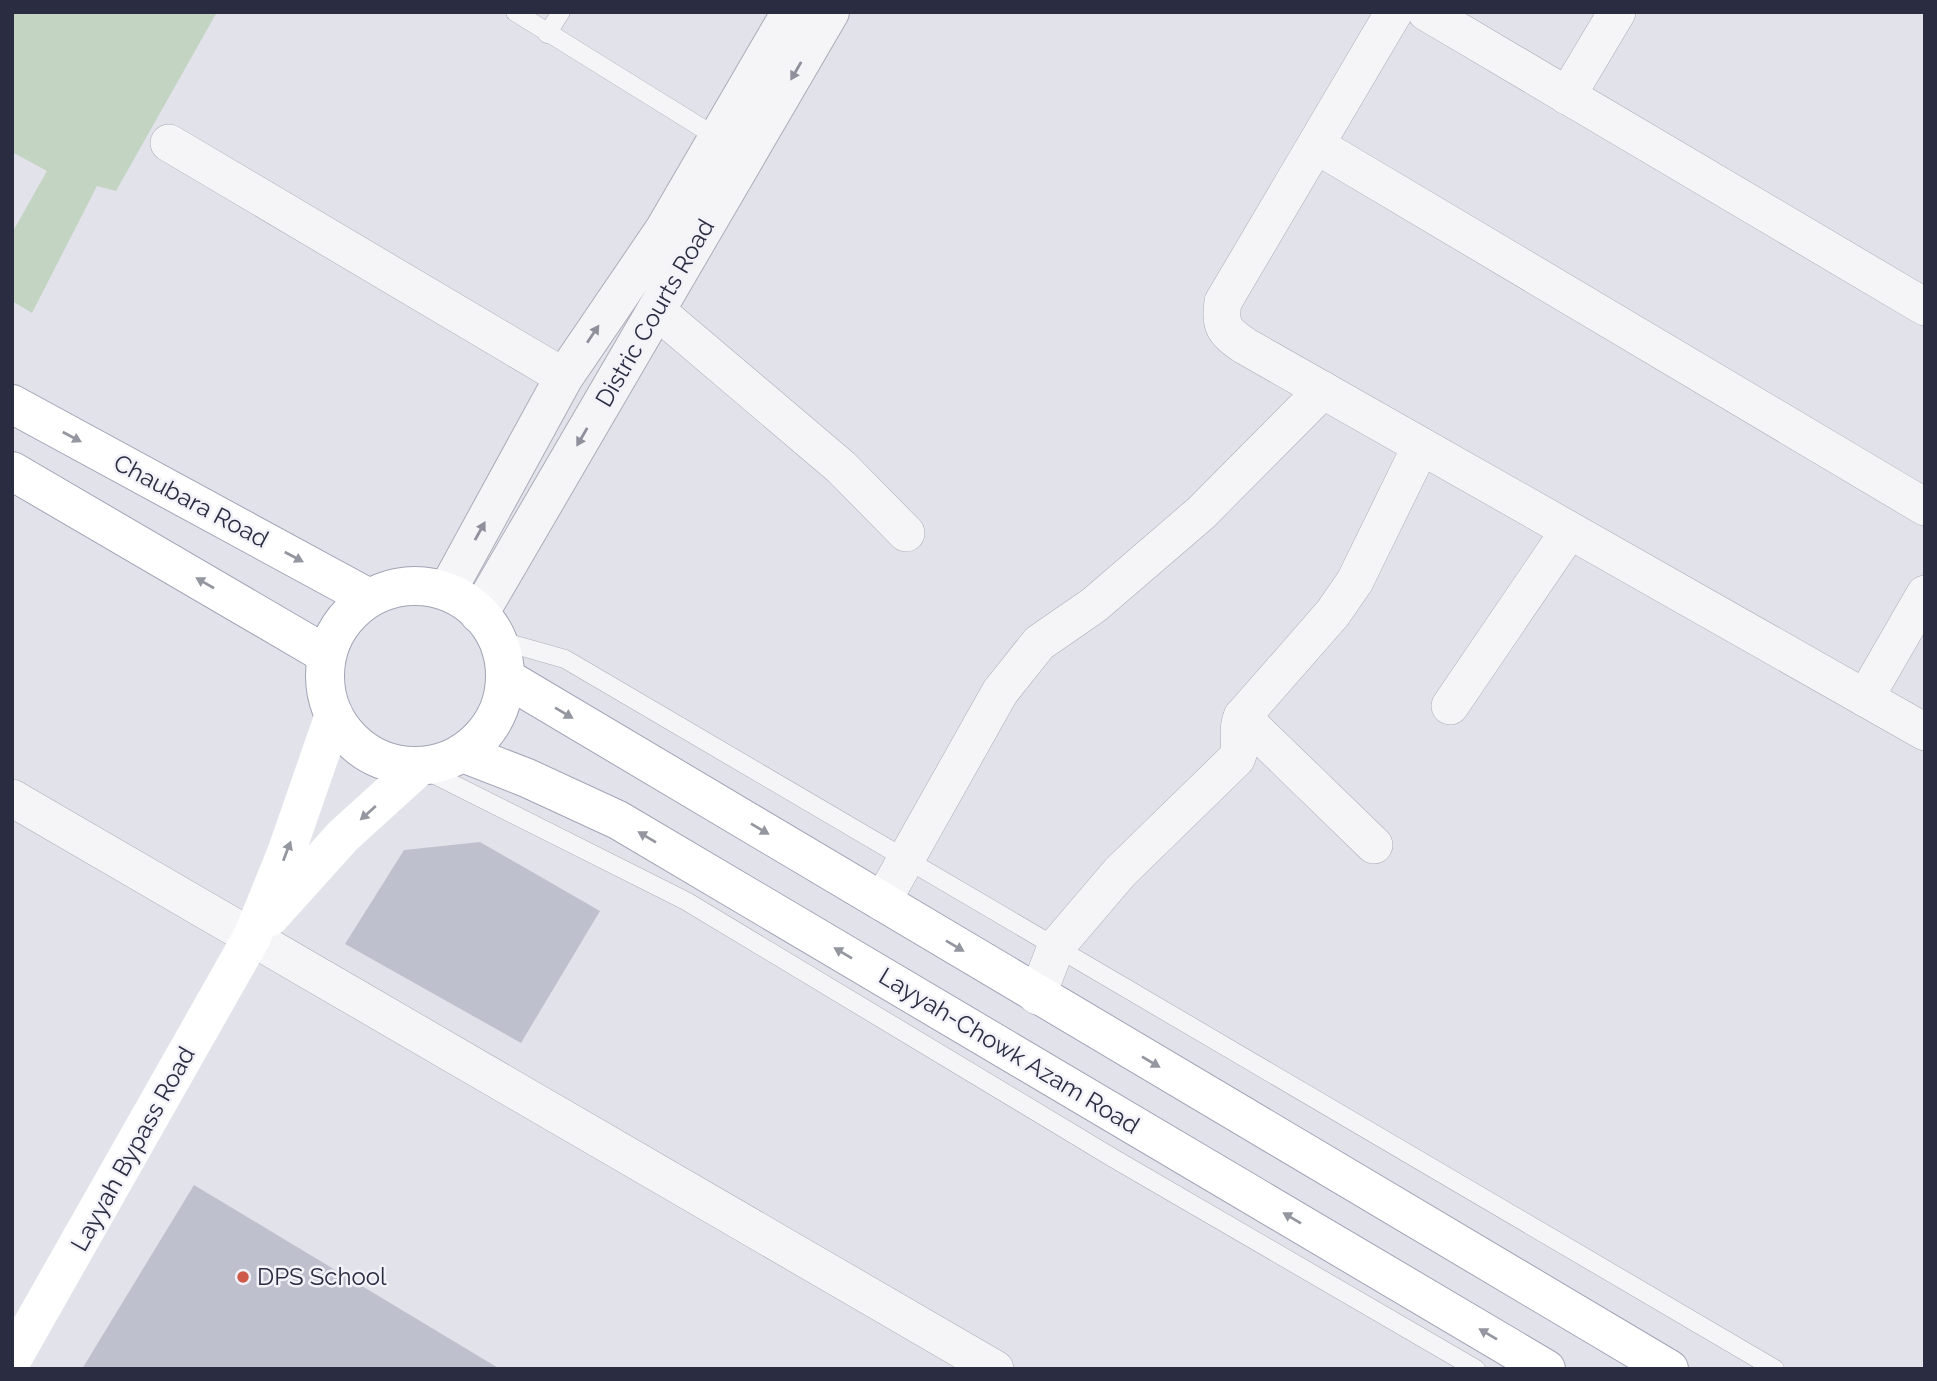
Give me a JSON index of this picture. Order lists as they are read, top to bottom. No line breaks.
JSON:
{"streets":{"main road":["Chaubara Road","Layyah-Chowk Azam Road","Layyah Bypass Road"],"street":["Distric Courts Road"]},"crossings":[["Distric Courts Road","Chaubara Road"],["Distric Courts Road","Layyah-Chowk Azam Road"],["Distric Courts Road","Layyah Bypass Road"],["Chaubara Road","Layyah-Chowk Azam Road"],["Chaubara Road","Layyah Bypass Road"],["Layyah-Chowk Azam Road","Layyah Bypass Road"]],"places":["DPS School"]}
